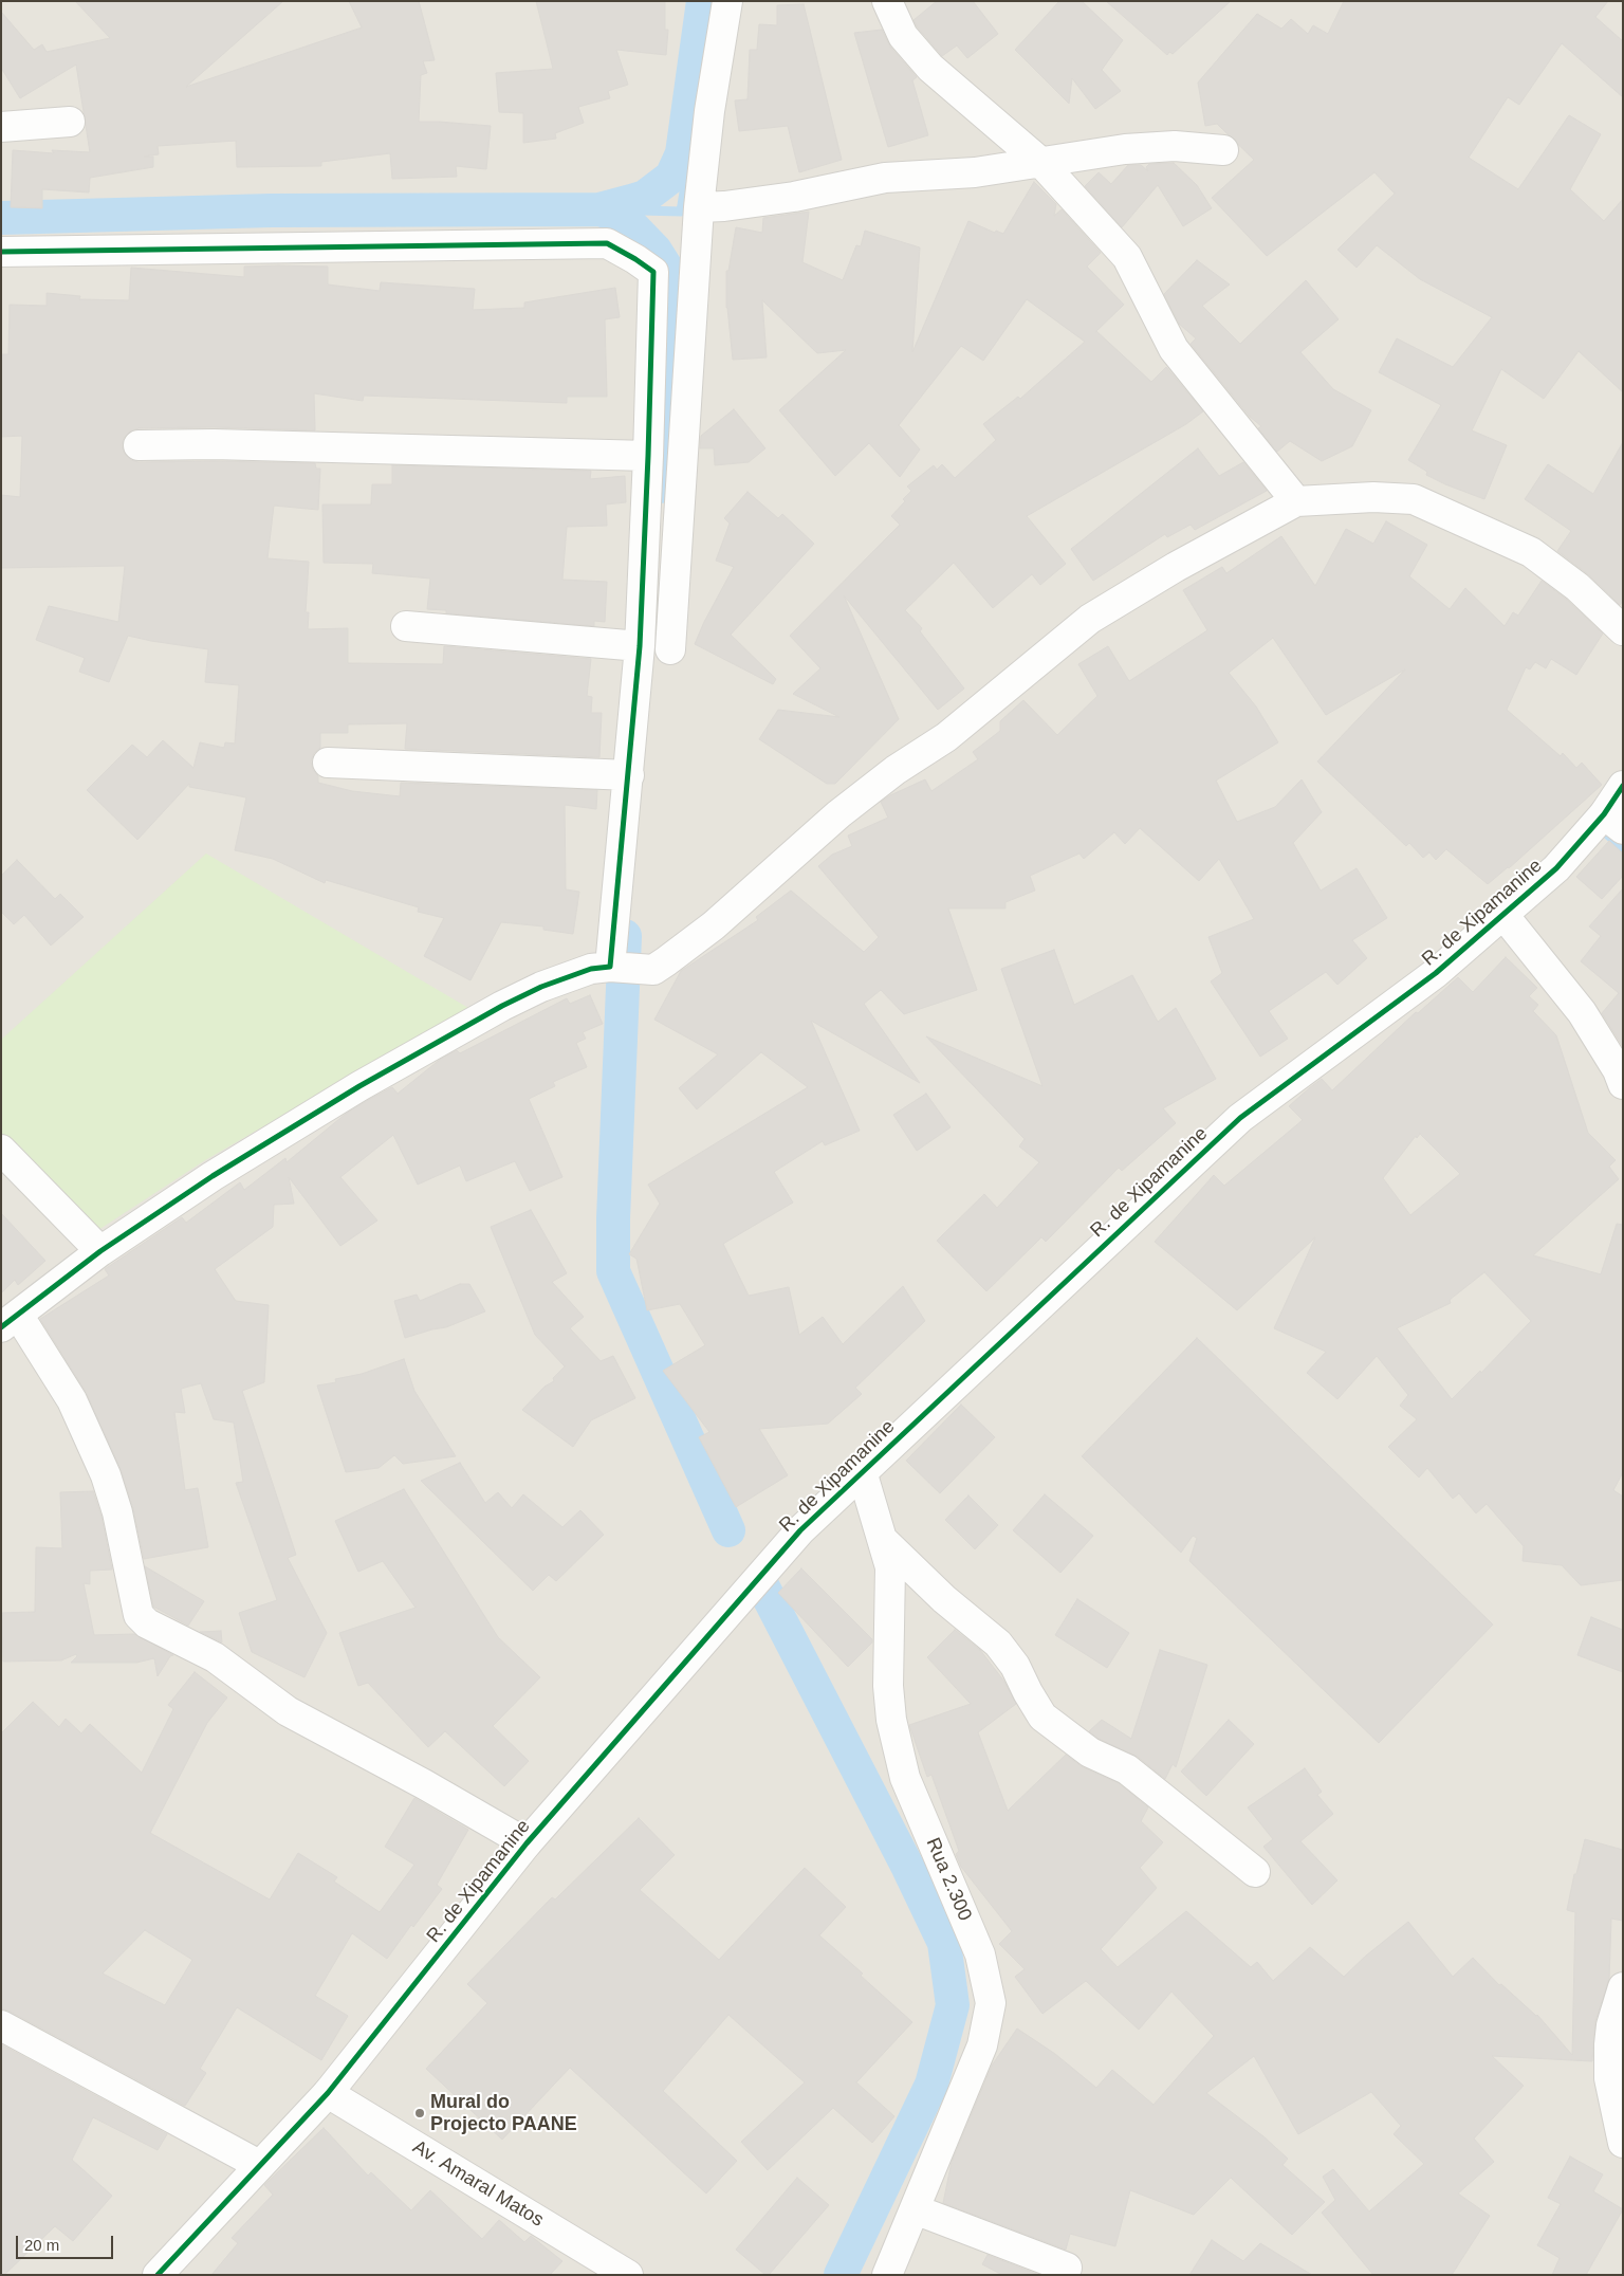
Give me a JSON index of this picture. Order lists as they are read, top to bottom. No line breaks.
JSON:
{"streets":{"street":["R. de Xipamanine","Rua 2.300","Av. Amaral Matos"]},"crossings":[["R. de Xipamanine","Rua 2.300"],["R. de Xipamanine","Av. Amaral Matos"]],"places":["Mural do Projecto PAANE"],"scale_bar":"20 m"}
